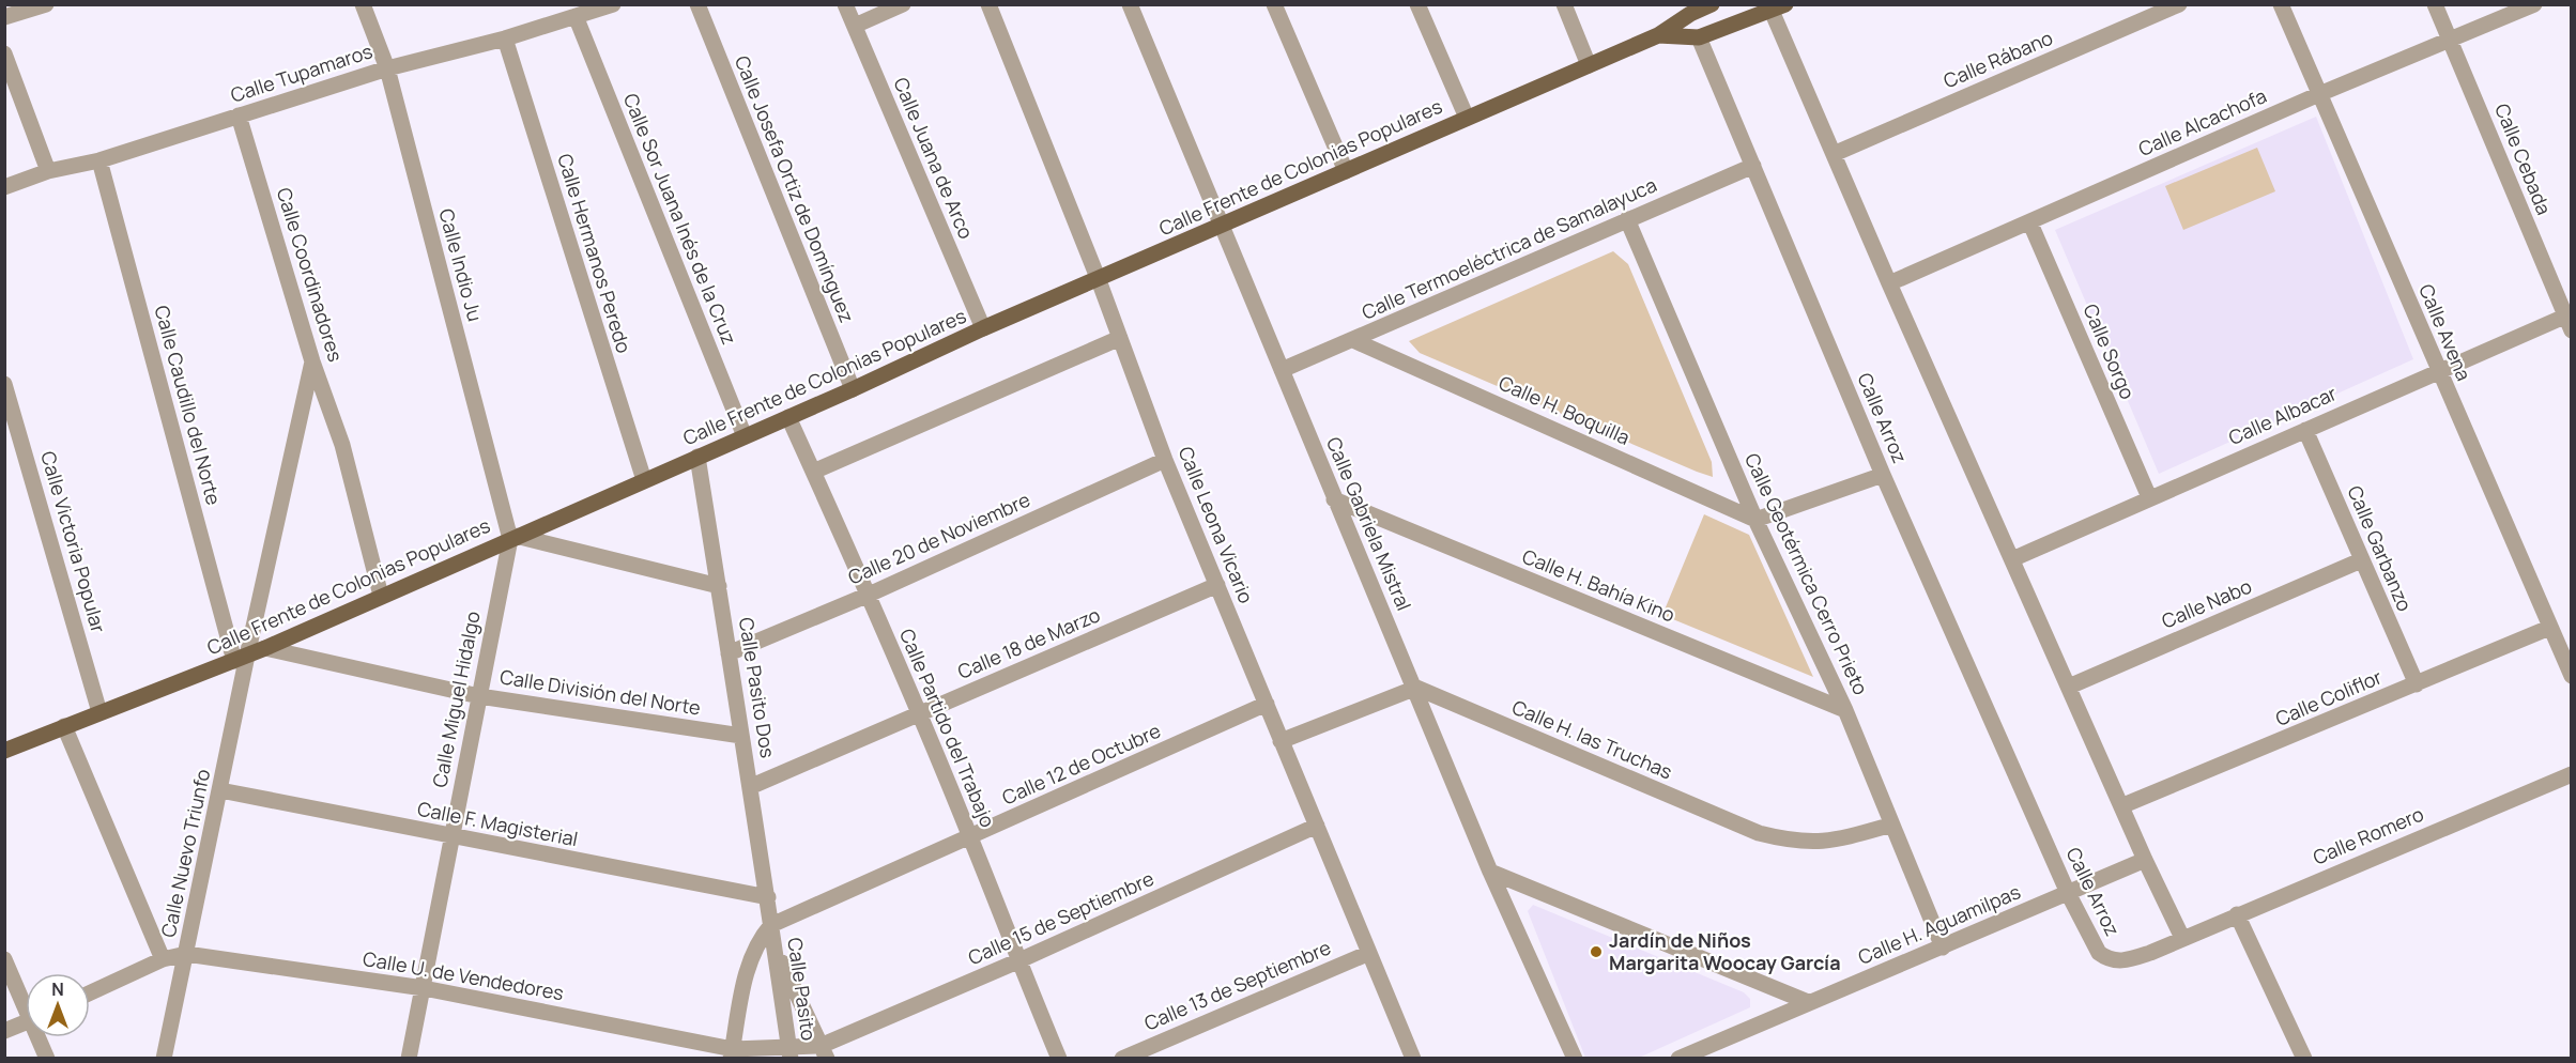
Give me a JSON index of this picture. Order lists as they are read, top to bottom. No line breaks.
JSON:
{"streets":{"main road":["Calle Frente de Colonias Populares","Calle Arroz"],"street":["Calle Rábano","Calle Tupamaros","Calle Alcachofa","Calle Juana de Arco","Calle Cebada","Calle Josefa Ortiz de Domínguez","Calle Sor Juana Inés de la Cruz","Calle Termoeléctrica de Samalayuca","Calle Hermanos Peredo","Calle Indio Ju","Calle Coordinadores","Calle Avena","Calle Sorgo","Calle Caudillo del Norte","Calle H. Boquilla","Calle Albacar","Calle Gabriela Mistral","Calle Leona Vicario","Calle 20 de Noviembre","Calle Victoria Popular","Calle Garbanzo","Calle Geotérmica Cerro Prieto","Calle H. Bahía Kino","Calle Nabo","Calle 18 de Marzo","Calle Pasito Dos","Calle División del Norte","Calle Coliflor","Calle Miguel Hidalgo","Calle Partido del Trabajo","Calle H. las Truchas","Calle 12 de Octubre","Calle F. Magisterial","Calle Romero","Calle Nuevo Triunfo","Calle 15 de Septiembre","Calle H. Aguamilpas","Calle U. de Vendedores","Calle 13 de Septiembre","Calle Pasito"]},"crossings":[["Calle Tupamaros","Calle Sor Juana Inés de la Cruz"],["Calle Tupamaros","Calle Hermanos Peredo"],["Calle Tupamaros","Calle Indio Ju"],["Calle Tupamaros","Calle Coordinadores"],["Calle Tupamaros","Calle Caudillo del Norte"],["Calle Alcachofa","Calle Cebada"],["Calle Alcachofa","Calle Avena"],["Calle Alcachofa","Calle Sorgo"],["Calle Juana de Arco","Calle Frente de Colonias Populares"],["Calle Cebada","Calle Albacar"],["Calle Frente de Colonias Populares","Calle Josefa Ortiz de Domínguez"],["Calle Frente de Colonias Populares","Calle Sor Juana Inés de la Cruz"],["Calle Frente de Colonias Populares","Calle Hermanos Peredo"],["Calle Frente de Colonias Populares","Calle Indio Ju"],["Calle Frente de Colonias Populares","Calle Coordinadores"],["Calle Frente de Colonias Populares","Calle Caudillo del Norte"],["Calle Frente de Colonias Populares","Calle Arroz"],["Calle Frente de Colonias Populares","Calle Gabriela Mistral"],["Calle Frente de Colonias Populares","Calle Leona Vicario"],["Calle Frente de Colonias Populares","Calle Victoria Popular"],["Calle Frente de Colonias Populares","Calle Pasito Dos"],["Calle Frente de Colonias Populares","Calle División del Norte"],["Calle Frente de Colonias Populares","Calle Miguel Hidalgo"],["Calle Frente de Colonias Populares","Calle Partido del Trabajo"],["Calle Frente de Colonias Populares","Calle Nuevo Triunfo"],["Calle Termoeléctrica de Samalayuca","Calle H. Boquilla"],["Calle Termoeléctrica de Samalayuca","Calle Arroz"],["Calle Termoeléctrica de Samalayuca","Calle Gabriela Mistral"],["Calle Termoeléctrica de Samalayuca","Calle Geotérmica Cerro Prieto"],["Calle Indio Ju","Calle Miguel Hidalgo"],["Calle Coordinadores","Calle Nuevo Triunfo"],["Calle Avena","Calle Albacar"],["Calle Avena","Calle Coliflor"],["Calle Sorgo","Calle Albacar"],["Calle Caudillo del Norte","Calle Nuevo Triunfo"],["Calle H. Boquilla","Calle Geotérmica Cerro Prieto"],["Calle Albacar","Calle Garbanzo"],["Calle Arroz","Calle Romero"],["Calle Arroz","Calle H. Aguamilpas"],["Calle Gabriela Mistral","Calle H. Bahía Kino"],["Calle Gabriela Mistral","Calle H. las Truchas"],["Calle Leona Vicario","Calle 20 de Noviembre"],["Calle Leona Vicario","Calle 18 de Marzo"],["Calle Leona Vicario","Calle 12 de Octubre"],["Calle Leona Vicario","Calle 15 de Septiembre"],["Calle Leona Vicario","Calle 13 de Septiembre"],["Calle 20 de Noviembre","Calle Pasito Dos"],["Calle 20 de Noviembre","Calle Partido del Trabajo"],["Calle Garbanzo","Calle Nabo"],["Calle Garbanzo","Calle Coliflor"],["Calle Geotérmica Cerro Prieto","Calle H. Bahía Kino"],["Calle Geotérmica Cerro Prieto","Calle H. las Truchas"],["Calle Geotérmica Cerro Prieto","Calle H. Aguamilpas"],["Calle 18 de Marzo","Calle Pasito Dos"],["Calle 18 de Marzo","Calle Partido del Trabajo"],["Calle Pasito Dos","Calle División del Norte"],["Calle Pasito Dos","Calle 12 de Octubre"],["Calle Pasito Dos","Calle F. Magisterial"],["Calle Pasito Dos","Calle Pasito"],["Calle División del Norte","Calle Miguel Hidalgo"],["Calle Miguel Hidalgo","Calle F. Magisterial"],["Calle Miguel Hidalgo","Calle U. de Vendedores"],["Calle Partido del Trabajo","Calle 12 de Octubre"],["Calle Partido del Trabajo","Calle 15 de Septiembre"],["Calle 12 de Octubre","Calle Pasito"],["Calle F. Magisterial","Calle Nuevo Triunfo"],["Calle Nuevo Triunfo","Calle U. de Vendedores"],["Calle 15 de Septiembre","Calle U. de Vendedores"],["Calle 15 de Septiembre","Calle Pasito"],["Calle U. de Vendedores","Calle Pasito"]],"places":["Jardín de Niños Margarita Woocay García"],"north":"top"}
